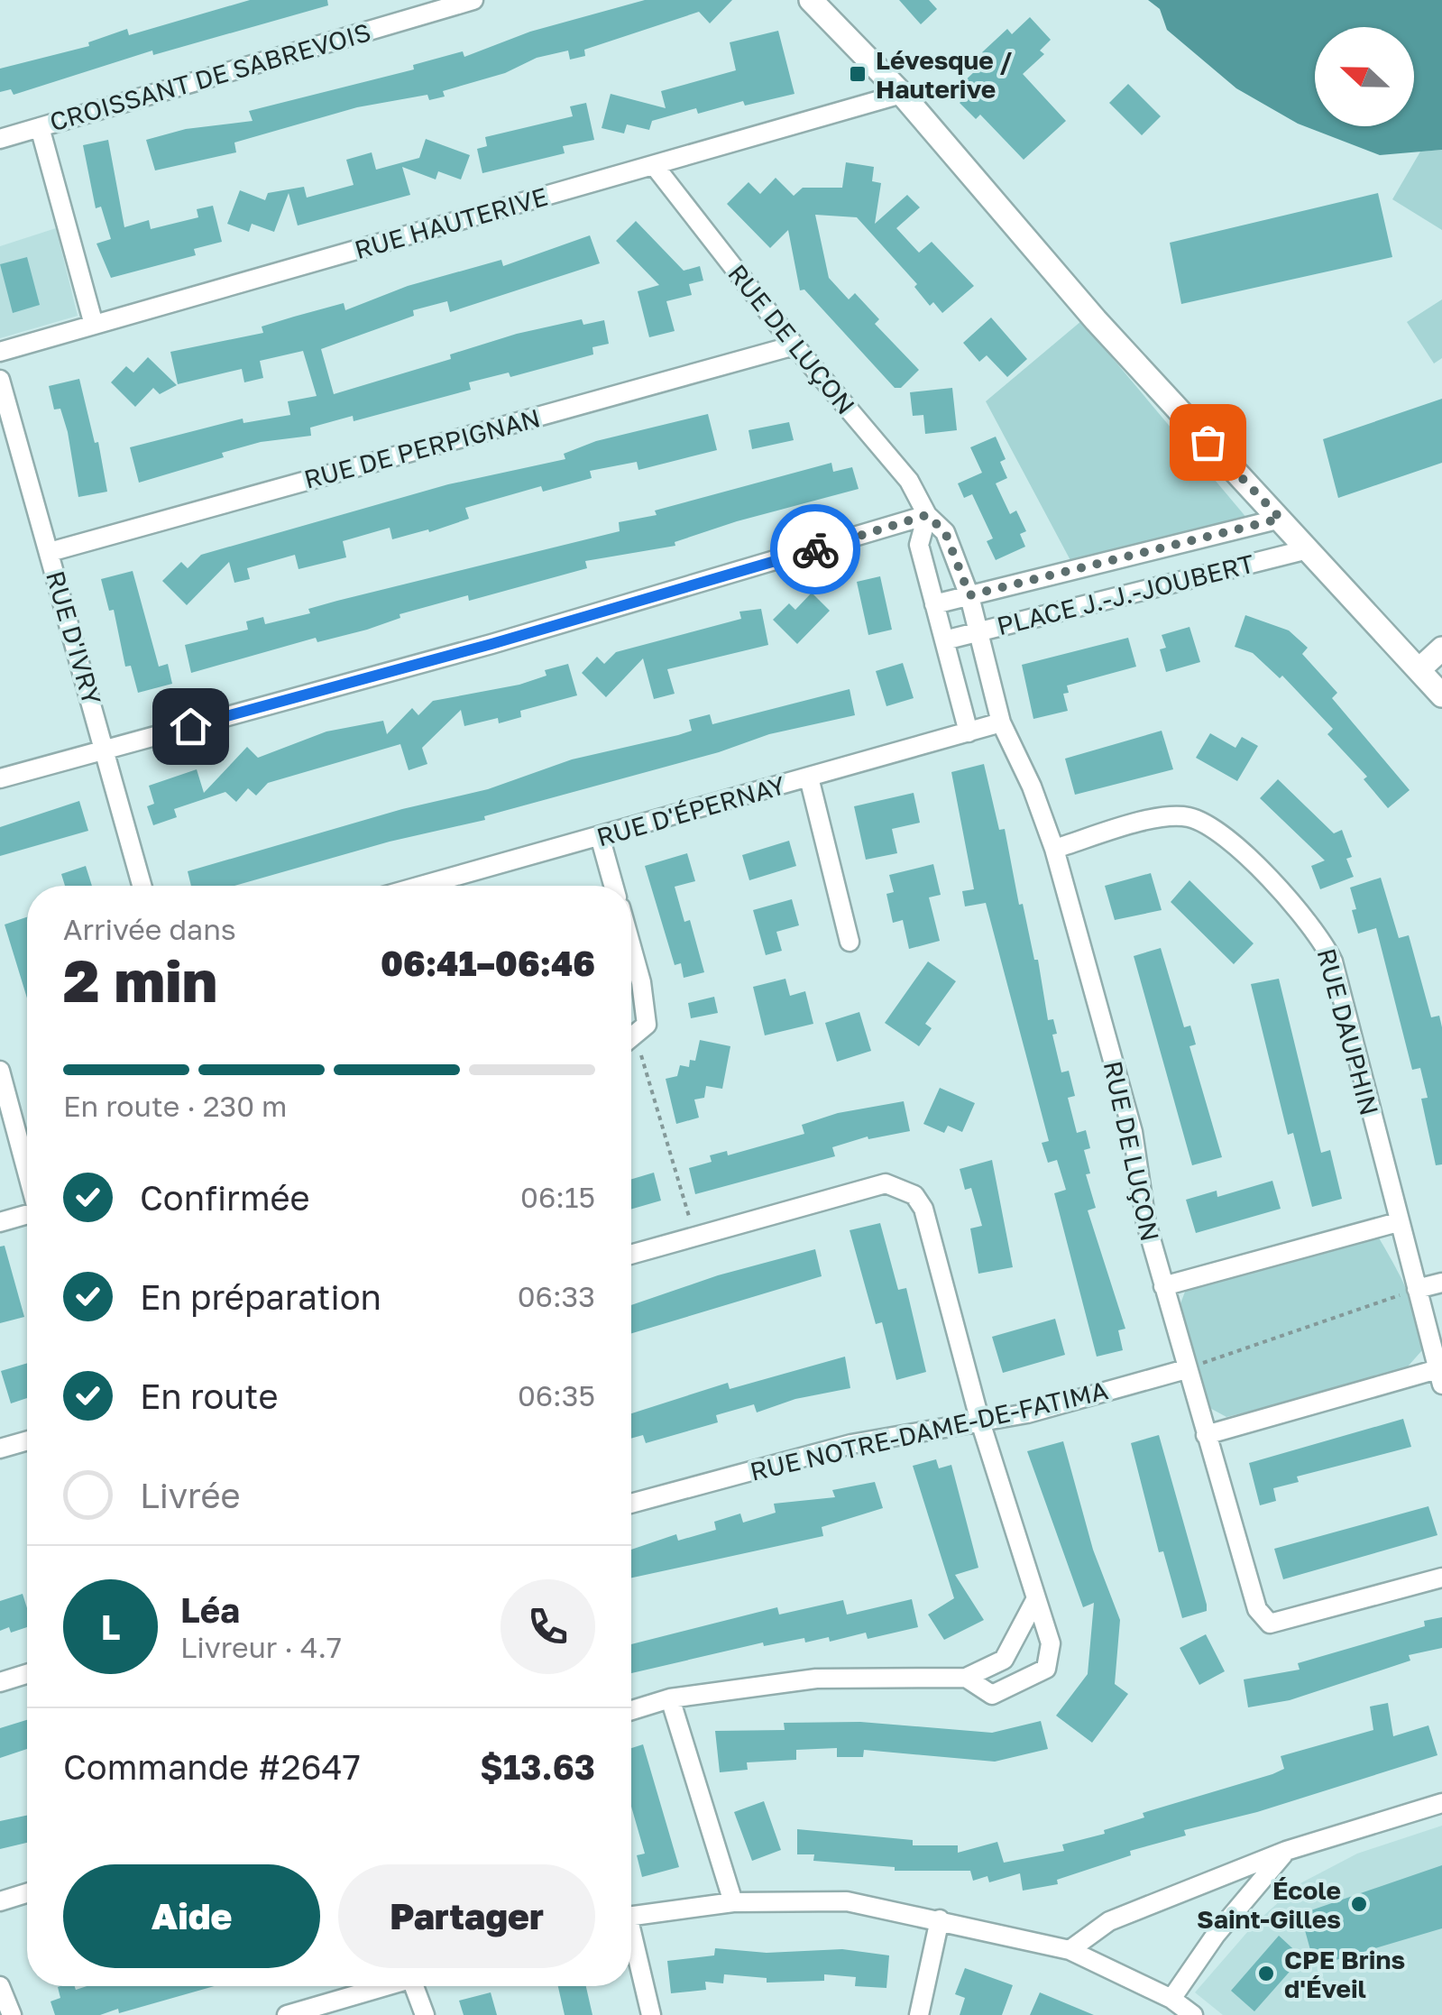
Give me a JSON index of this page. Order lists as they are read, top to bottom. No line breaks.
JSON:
{"streets":{"street":["CROISSANT DE SABREVOIS","RUE HAUTERIVE","RUE DE LUÇON","RUE DE PERPIGNAN","PLACE J.-J.-JOUBERT","RUE D'IVRY","RUE D'ÉPERNAY","RUE DAUPHIN","RUE NOTRE-DAME-DE-FATIMA"]},"crossings":[["RUE HAUTERIVE","RUE DE LUÇON"],["RUE DE LUÇON","RUE DE PERPIGNAN"],["RUE DE LUÇON","PLACE J.-J.-JOUBERT"],["RUE DE LUÇON","RUE D'ÉPERNAY"],["RUE DE LUÇON","RUE DAUPHIN"],["RUE DE LUÇON","RUE NOTRE-DAME-DE-FATIMA"],["RUE DE PERPIGNAN","RUE D'IVRY"]],"places":{"transit":["Lévesque / Hauterive"],"other":["École Saint-Gilles","CPE Brins d'Éveil"]},"north":"left","page":{"heading":["2 min","Arrivée dans","06:41–06:46"],"panel":["Léa","Livreur · 4.7","Commande #2647","$13.63"],"bar":"En route · 230 m","list":[["Confirmée","06:15"],["En préparation","06:33"],["En route","06:35"],"Livrée"],"round":"L","buttons":["Aide","Partager"]}}
